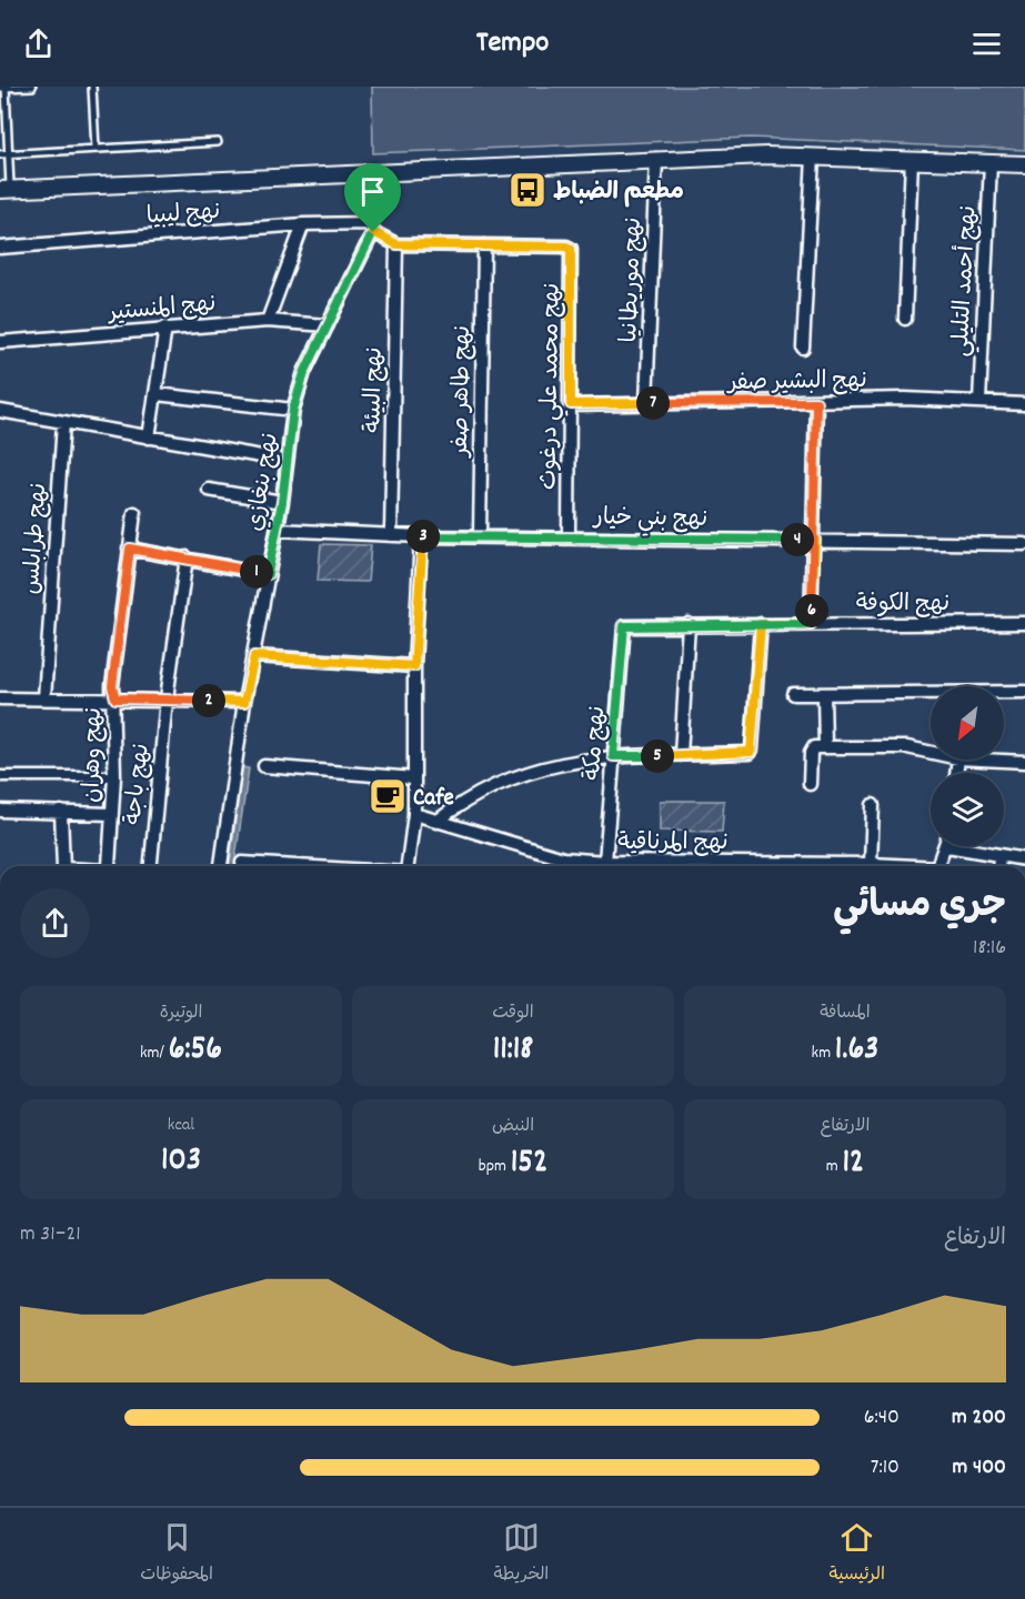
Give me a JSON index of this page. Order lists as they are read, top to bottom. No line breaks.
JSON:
{"streets":{"street":["نهج ليبيا","نهج موريطانيا","نهج أحمد التليلي","نهج المنستير","نهج البشير صفر","نهج محمد علي درغوث","نهج البيئة","نهج طاهر صفر","نهج بنغازي","نهج بني خيار","نهج طرابلس","نهج الكوفة","نهج مكة","نهج وهران","نهج باجة","نهج المرناقية"]},"crossings":[["نهج ليبيا","نهج محمد علي درغوث"],["نهج ليبيا","نهج بنغازي"],["نهج موريطانيا","نهج البشير صفر"],["نهج أحمد التليلي","نهج البشير صفر"],["نهج المنستير","نهج بنغازي"],["نهج البشير صفر","نهج محمد علي درغوث"],["نهج محمد علي درغوث","نهج البيئة"],["نهج محمد علي درغوث","نهج طاهر صفر"],["نهج محمد علي درغوث","نهج بنغازي"],["نهج محمد علي درغوث","نهج بني خيار"],["نهج البيئة","نهج بني خيار"],["نهج طاهر صفر","نهج بني خيار"],["نهج بنغازي","نهج بني خيار"],["نهج الكوفة","نهج مكة"],["نهج مكة","نهج المرناقية"]],"places":{"bus stop":["مطعم الضباط"],"cafe":["Cafe"]},"north":"bottom left","page":{"header":"Tempo","pins":["7","3","4","1","6","2","5"],"heading":["جري مسائي","18:16"],"stats":[["المسافة","1.63 km"],["الوقت","11:18"],["الوتيرة","6:56 /km"],["الارتفاع","12 m"],["النبض","152 bpm"],["kcal","103"]],"chart":["الارتفاع","21–31 m"],"list":[{"name":"200 m","note":"6:40"},{"name":"400 m","note":"7:10"}],"tabs":["الرئيسية","الخريطة","المحفوظات"]}}
